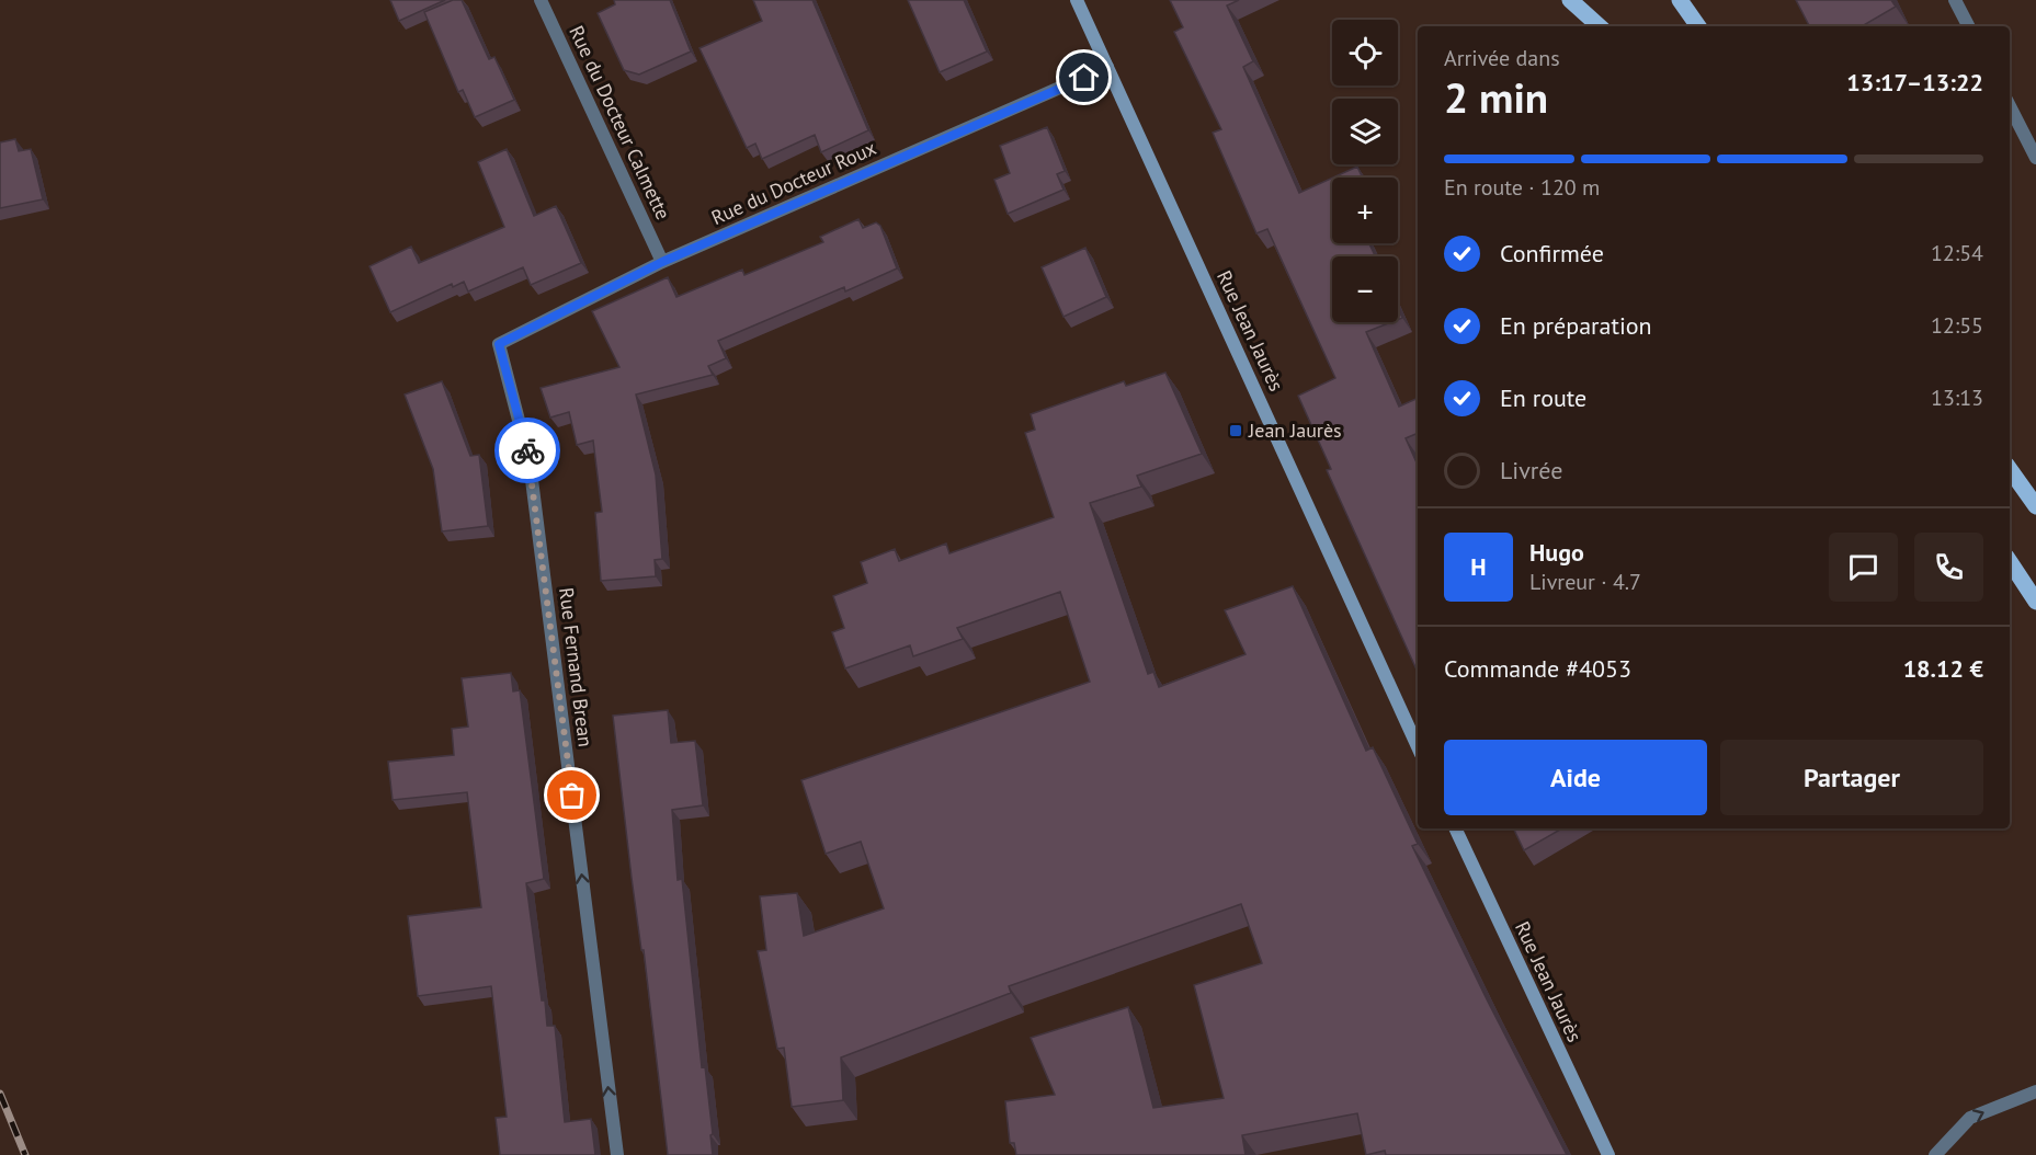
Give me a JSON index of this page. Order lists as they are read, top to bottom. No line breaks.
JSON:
{"streets":{"street":["Rue du Docteur Calmette","Rue du Docteur Roux","Rue Jean Jaurès","Rue Fernand Brean"]},"crossings":[["Rue du Docteur Calmette","Rue du Docteur Roux"],["Rue du Docteur Roux","Rue Jean Jaurès"],["Rue du Docteur Roux","Rue Fernand Brean"]],"one_way":["Rue Fernand Brean"],"places":{"transit":["Jean Jaurès"]},"page":{"map_buttons":["+","−"],"heading":["2 min","Arrivée dans","13:17–13:22"],"panel":["Hugo","Livreur · 4.7","Commande #4053","18.12 €"],"bar":"En route · 120 m","list":[["Confirmée","12:54"],["En préparation","12:55"],["En route","13:13"],"Livrée"],"round":"H","buttons":["Aide","Partager"]}}
